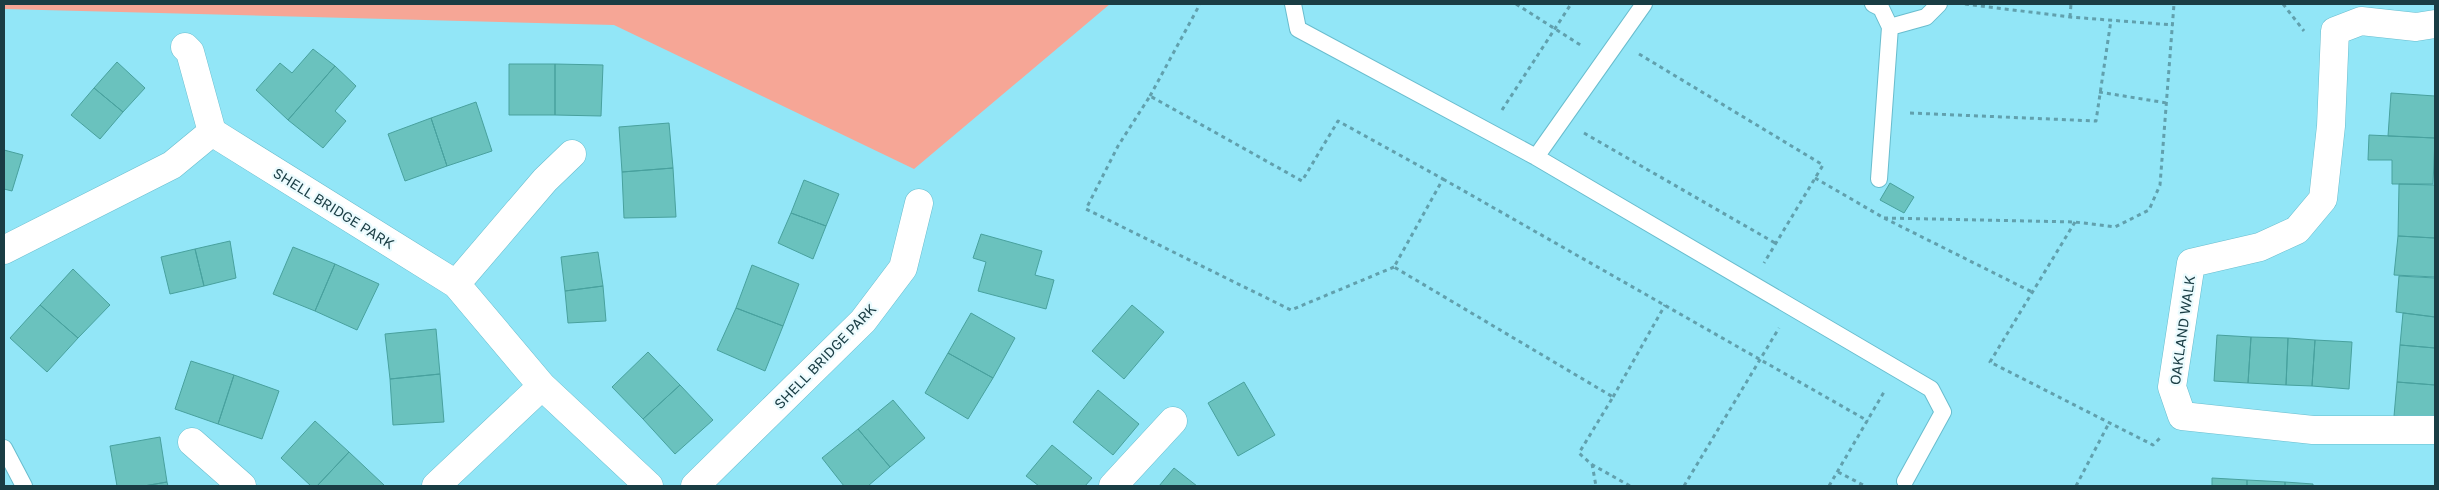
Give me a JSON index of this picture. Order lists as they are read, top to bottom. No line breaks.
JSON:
{"streets":{"street":["SHELL BRIDGE PARK","OAKLAND WALK"]}}
